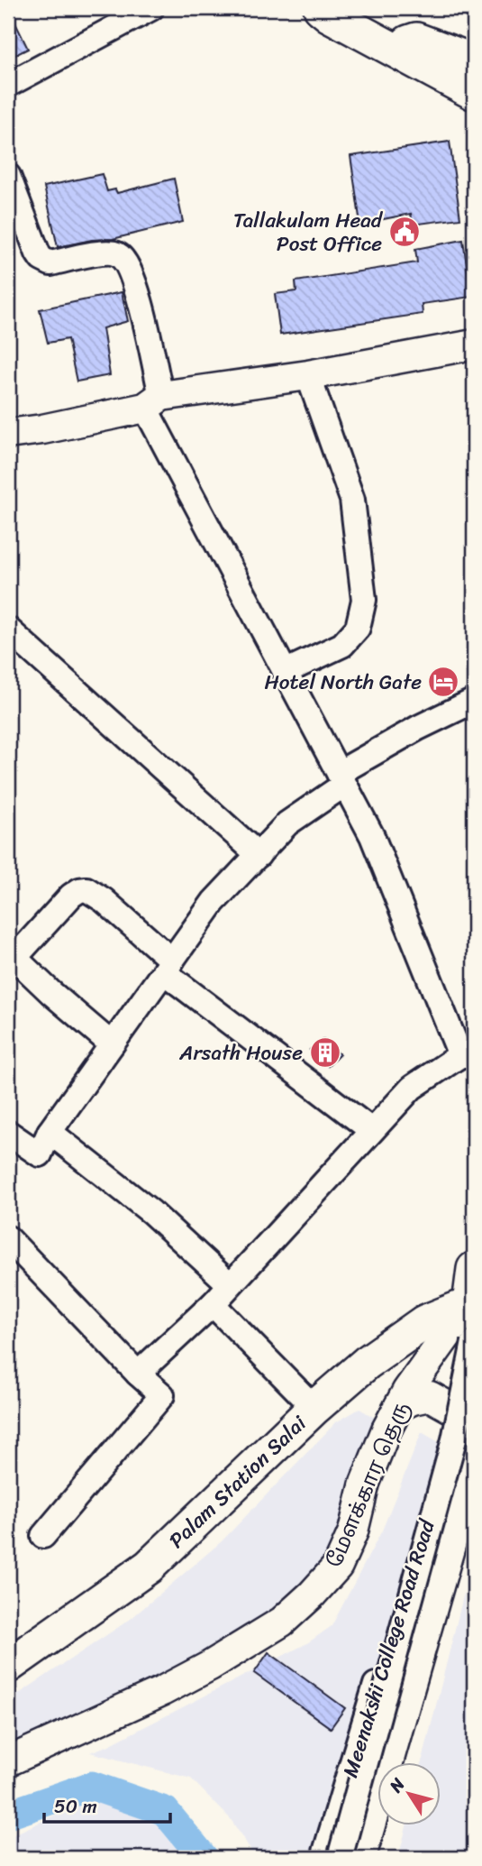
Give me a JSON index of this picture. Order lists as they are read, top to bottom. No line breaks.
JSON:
{"streets":{"highway":["Palam Station Salai"],"main road":["மேளக்கார தெரு"],"street":["Meenakshi College Road Road"]},"crossings":[["Palam Station Salai","மேளக்கார தெரு"]],"places":{"public building":["Tallakulam Head Post Office"],"hotel":["Hotel North Gate"],"building":["Arsath House"]},"scale_bar":"50 m","north":"top left"}
